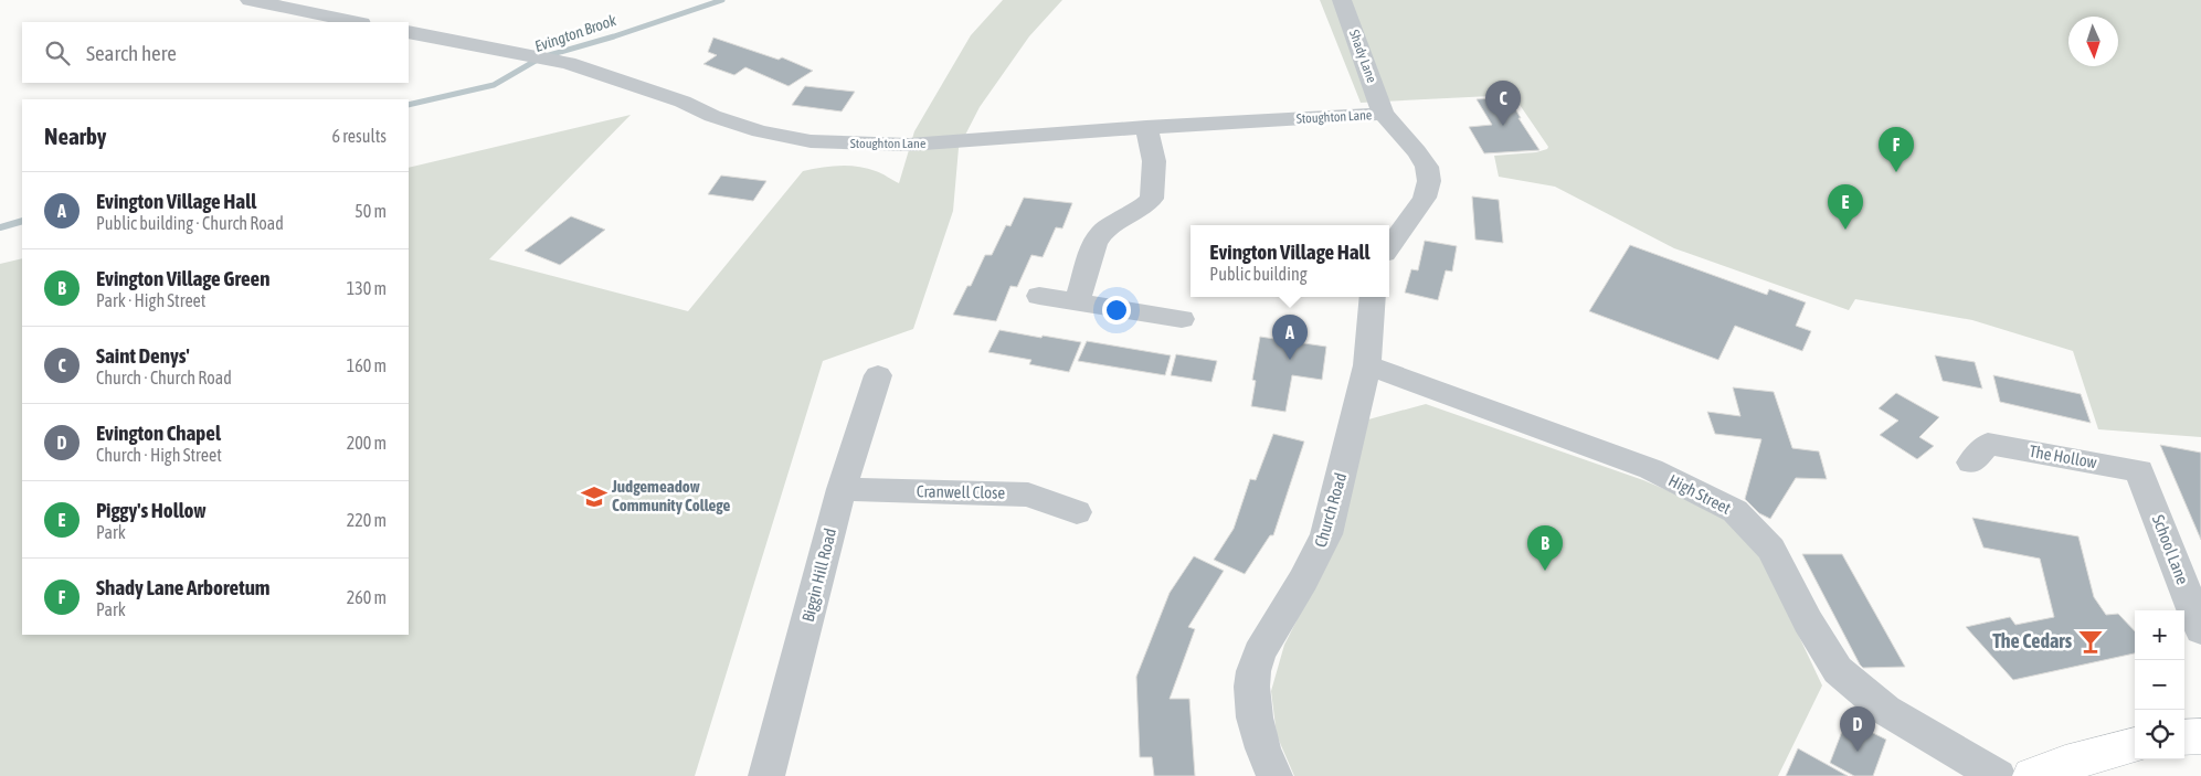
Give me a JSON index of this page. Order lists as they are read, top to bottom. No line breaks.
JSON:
{"streets":{"street":["Shady Lane","Stoughton Lane","The Hollow","Cranwell Close","High Street","Church Road","School Lane","Biggin Hill Road"]},"crossings":[["Shady Lane","Stoughton Lane"],["The Hollow","School Lane"],["Cranwell Close","Biggin Hill Road"],["High Street","Church Road"]],"water":["Evington Brook"],"places":{"school or university":["Judgemeadow Community College"],"bar":["The Cedars"]},"north":"bottom","page":{"search":"Search here","pins":["C","F","E","A","B","D"],"heading":["Nearby","6 results"],"list":[{"mark":"A","name":"Evington Village Hall","note":"Public building · Church Road","value":"50 m"},{"mark":"B","name":"Evington Village Green","note":"Park · High Street","value":"130 m"},{"mark":"C","name":"Saint Denys'","note":"Church · Church Road","value":"160 m"},{"mark":"D","name":"Evington Chapel","note":"Church · High Street","value":"200 m"},{"mark":"E","name":"Piggy's Hollow","note":"Park","value":"220 m"},{"mark":"F","name":"Shady Lane Arboretum","note":"Park","value":"260 m"}],"popup":["Evington Village Hall","Public building"],"map_buttons":["+","−"]}}
